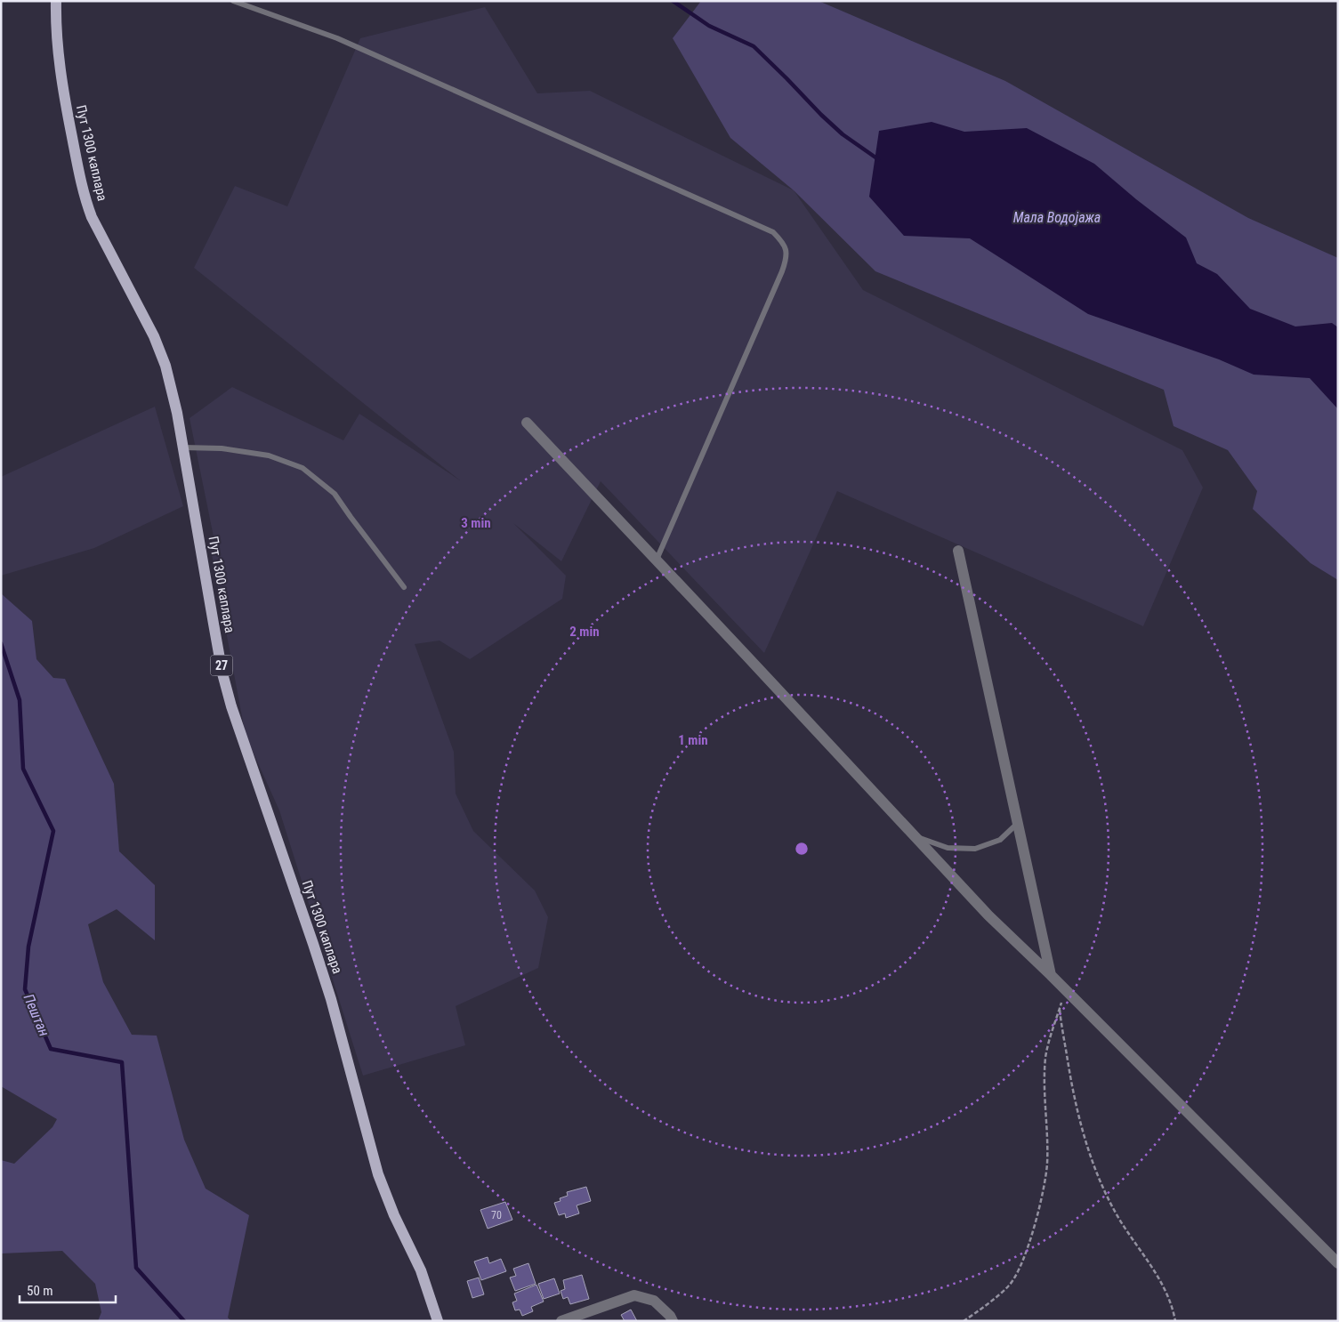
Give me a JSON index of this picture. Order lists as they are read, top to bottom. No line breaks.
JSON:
{"streets":{"main road":["Пут 1300 каплара","27"]},"water":["Мала Водојажа","Пештан"],"house_numbers":["70"],"scale_bar":"50 m","rings":["3 min","2 min","1 min"]}
